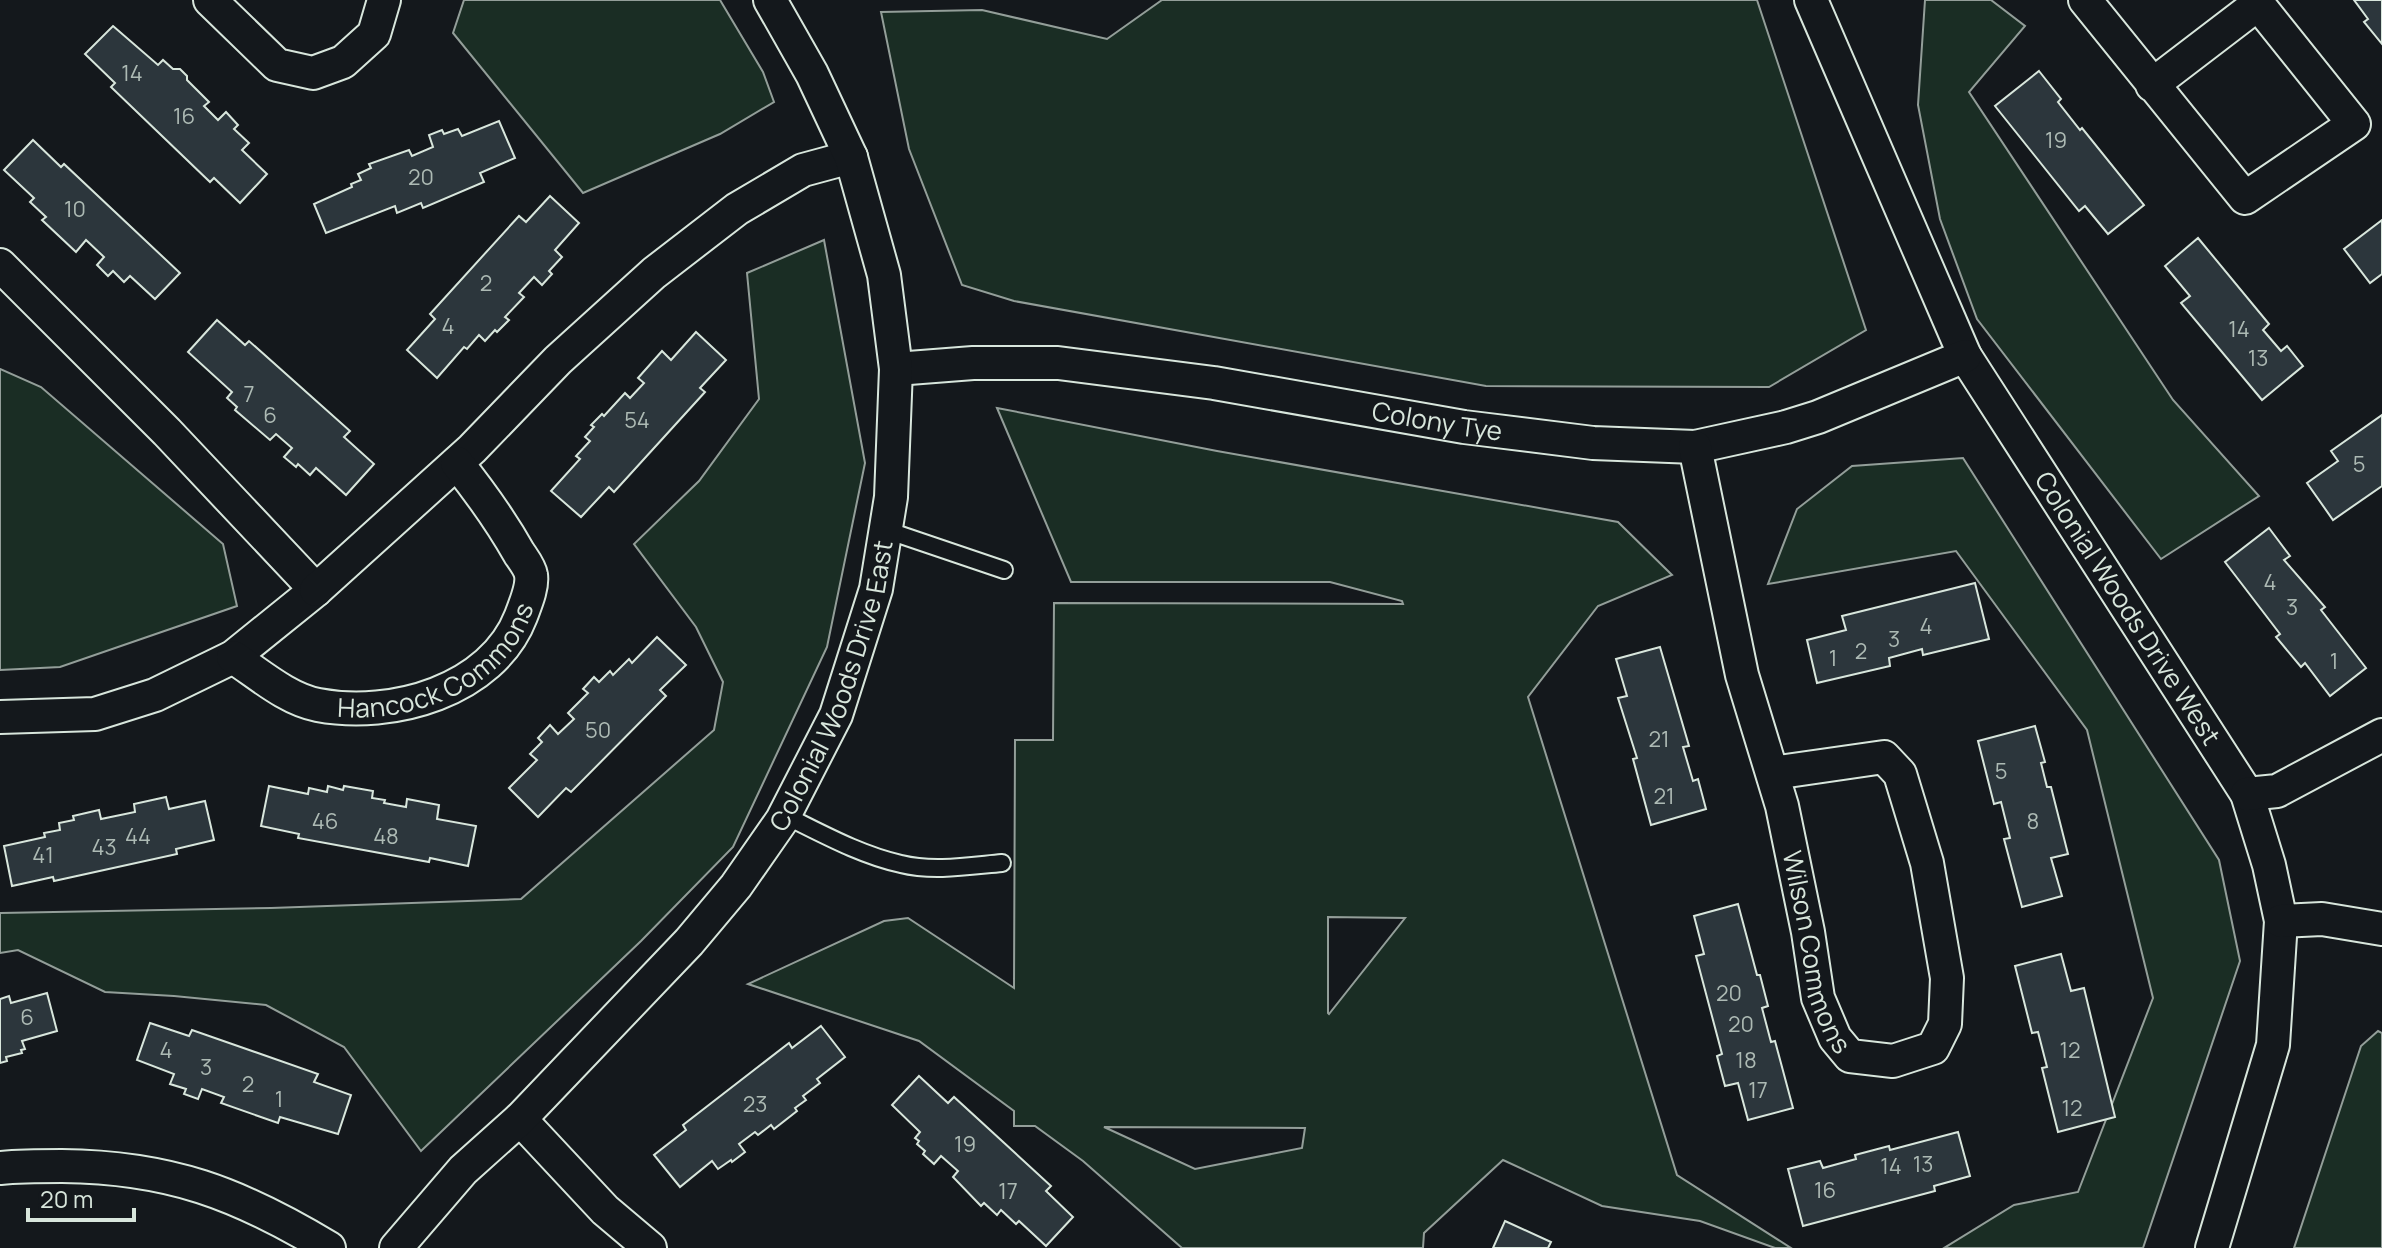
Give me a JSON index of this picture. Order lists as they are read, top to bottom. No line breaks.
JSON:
{"streets":{"street":["Colony Tye","Colonial Woods Drive West","Hancock Commons","Colonial Woods Drive East","Wilson Commons"]},"crossings":[["Colony Tye","Colonial Woods Drive West"],["Colony Tye","Colonial Woods Drive East"],["Colony Tye","Wilson Commons"]],"house_numbers":["14","16","19","20","10","2","4","14","13","7","6","54","5","4","3","4","3","2","1","1","50","21","5","21","46","8","44","48","43","41","20","6","20","4","12","18","3","2","17","1","23","12","19","13","14","16","17"],"scale_bar":"20 m"}
